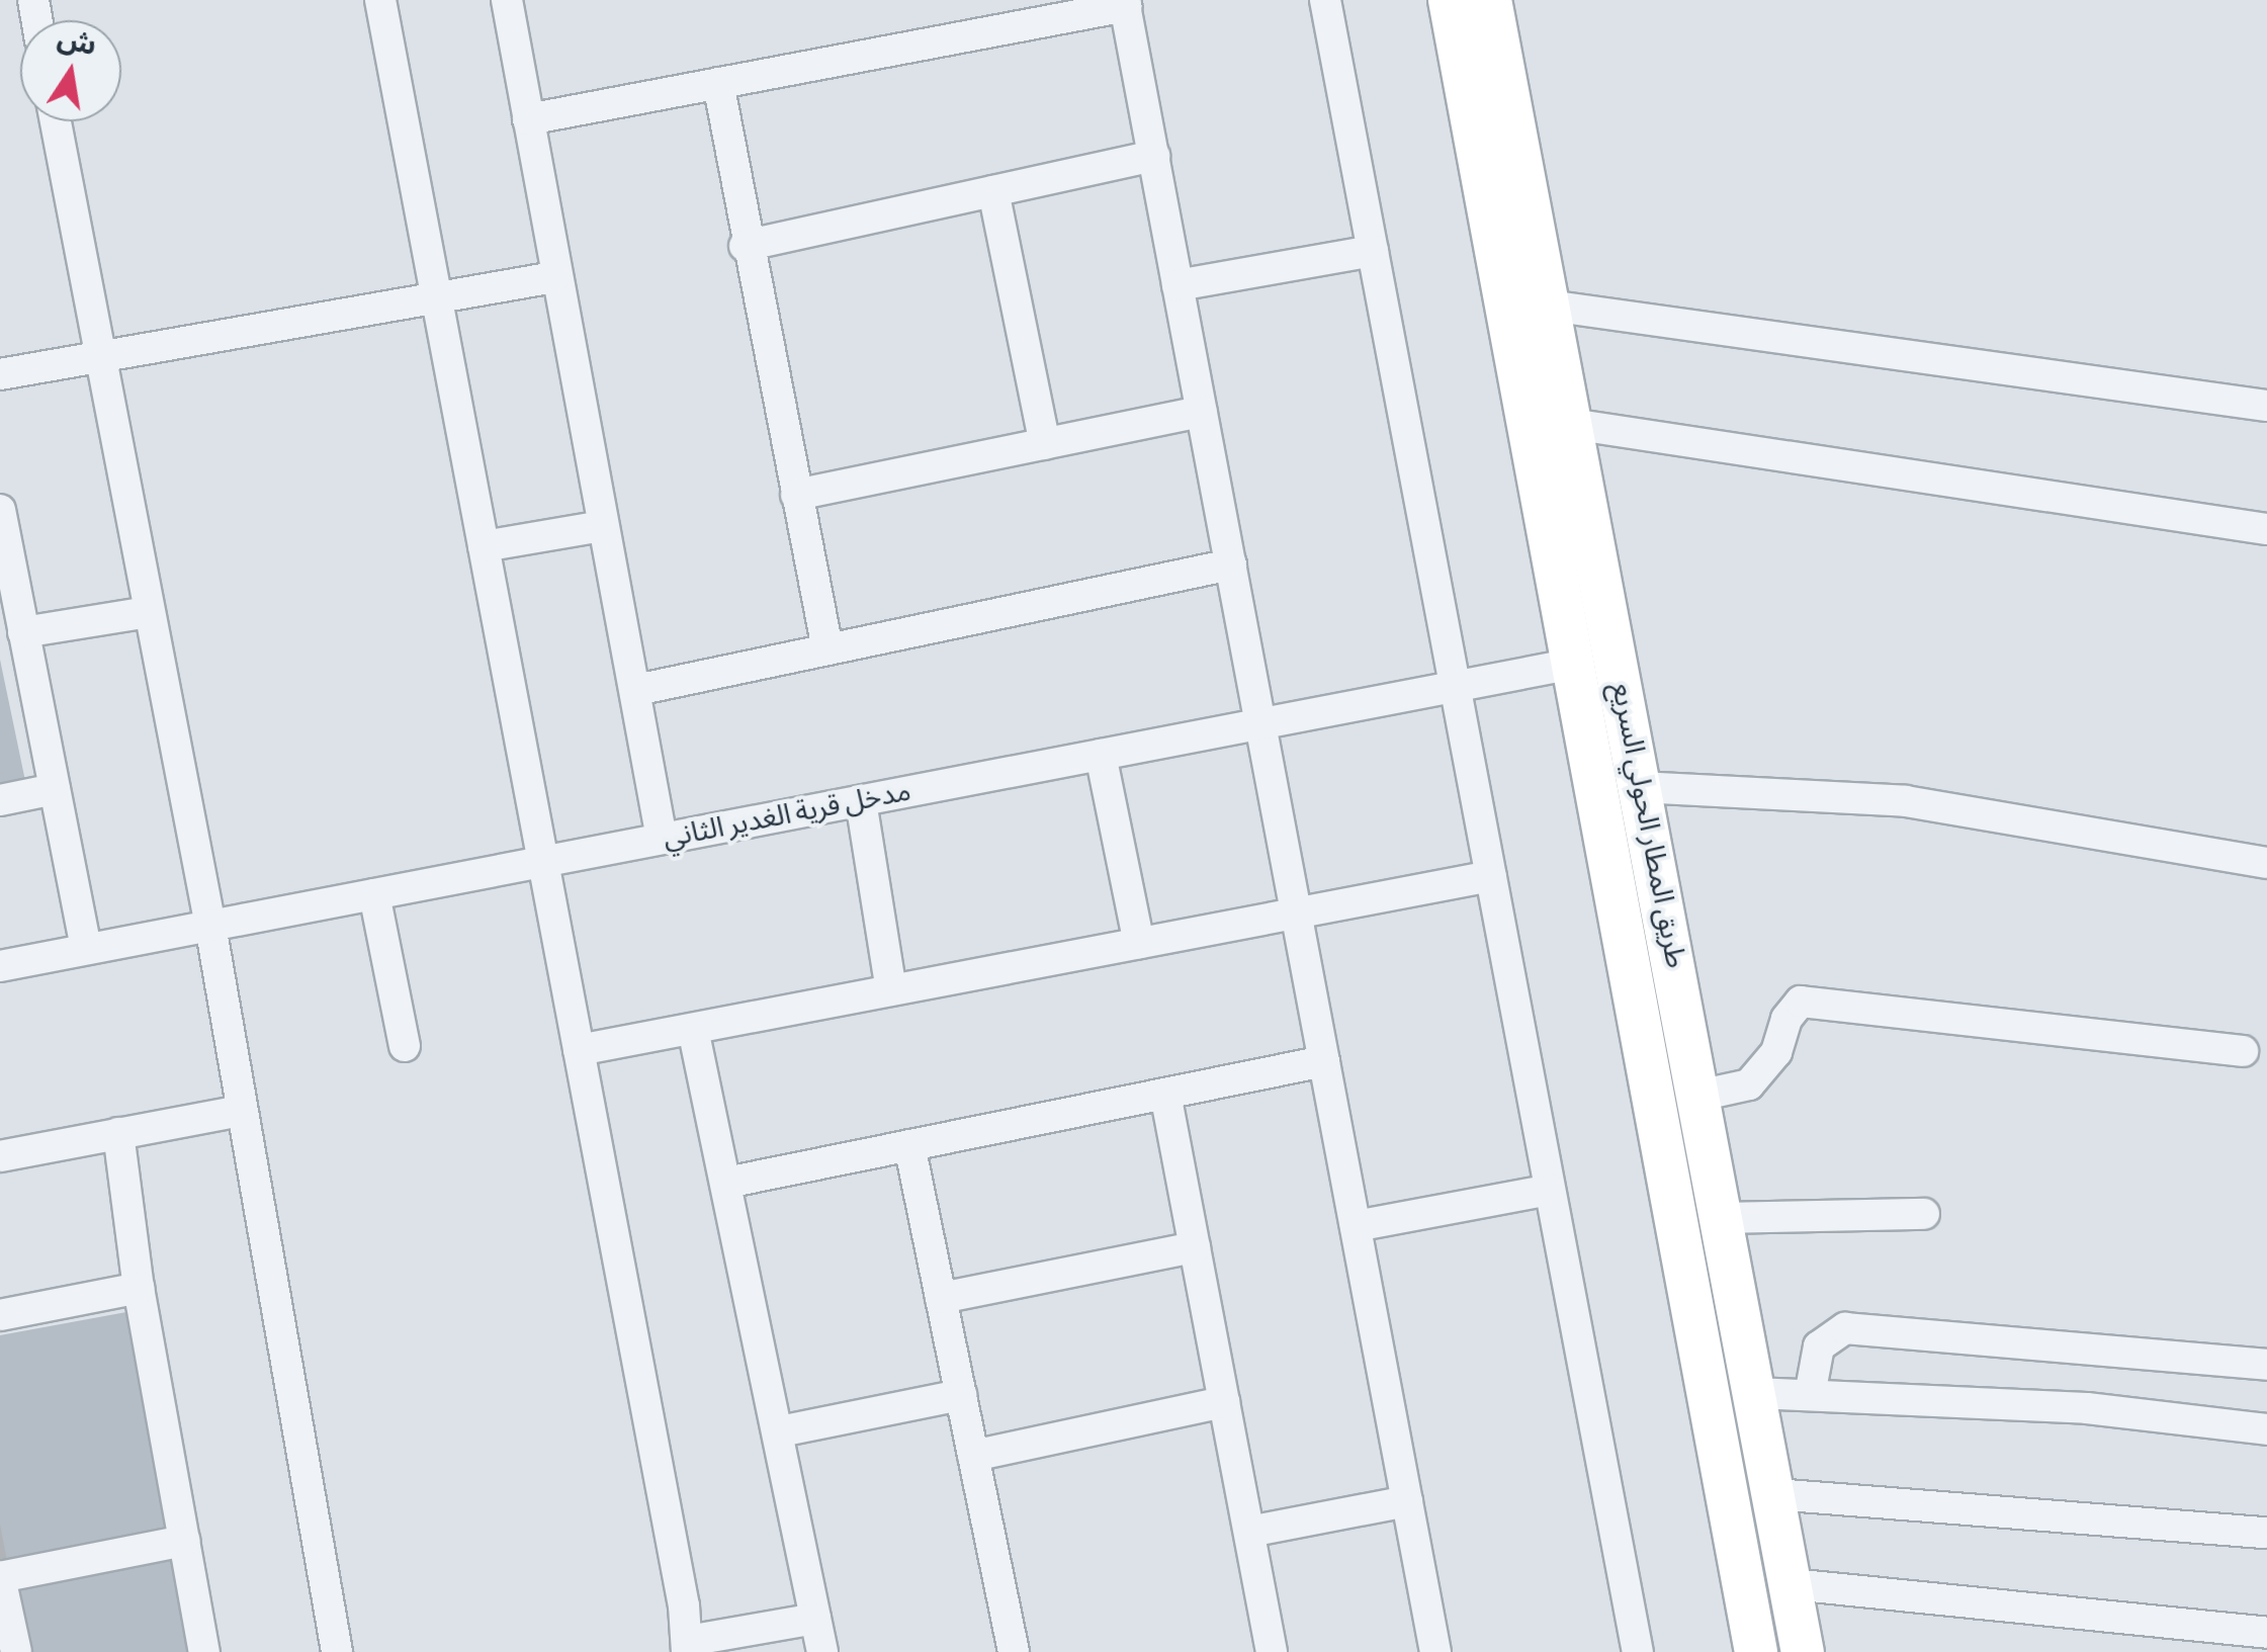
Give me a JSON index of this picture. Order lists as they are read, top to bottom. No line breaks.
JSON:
{"streets":{"highway":["طريق المطار الحولي السريع"],"street":["مدخل قرية الغدير الثاني"]},"crossings":[["مدخل قرية الغدير الثاني","طريق المطار الحولي السريع"]],"north":"top"}
